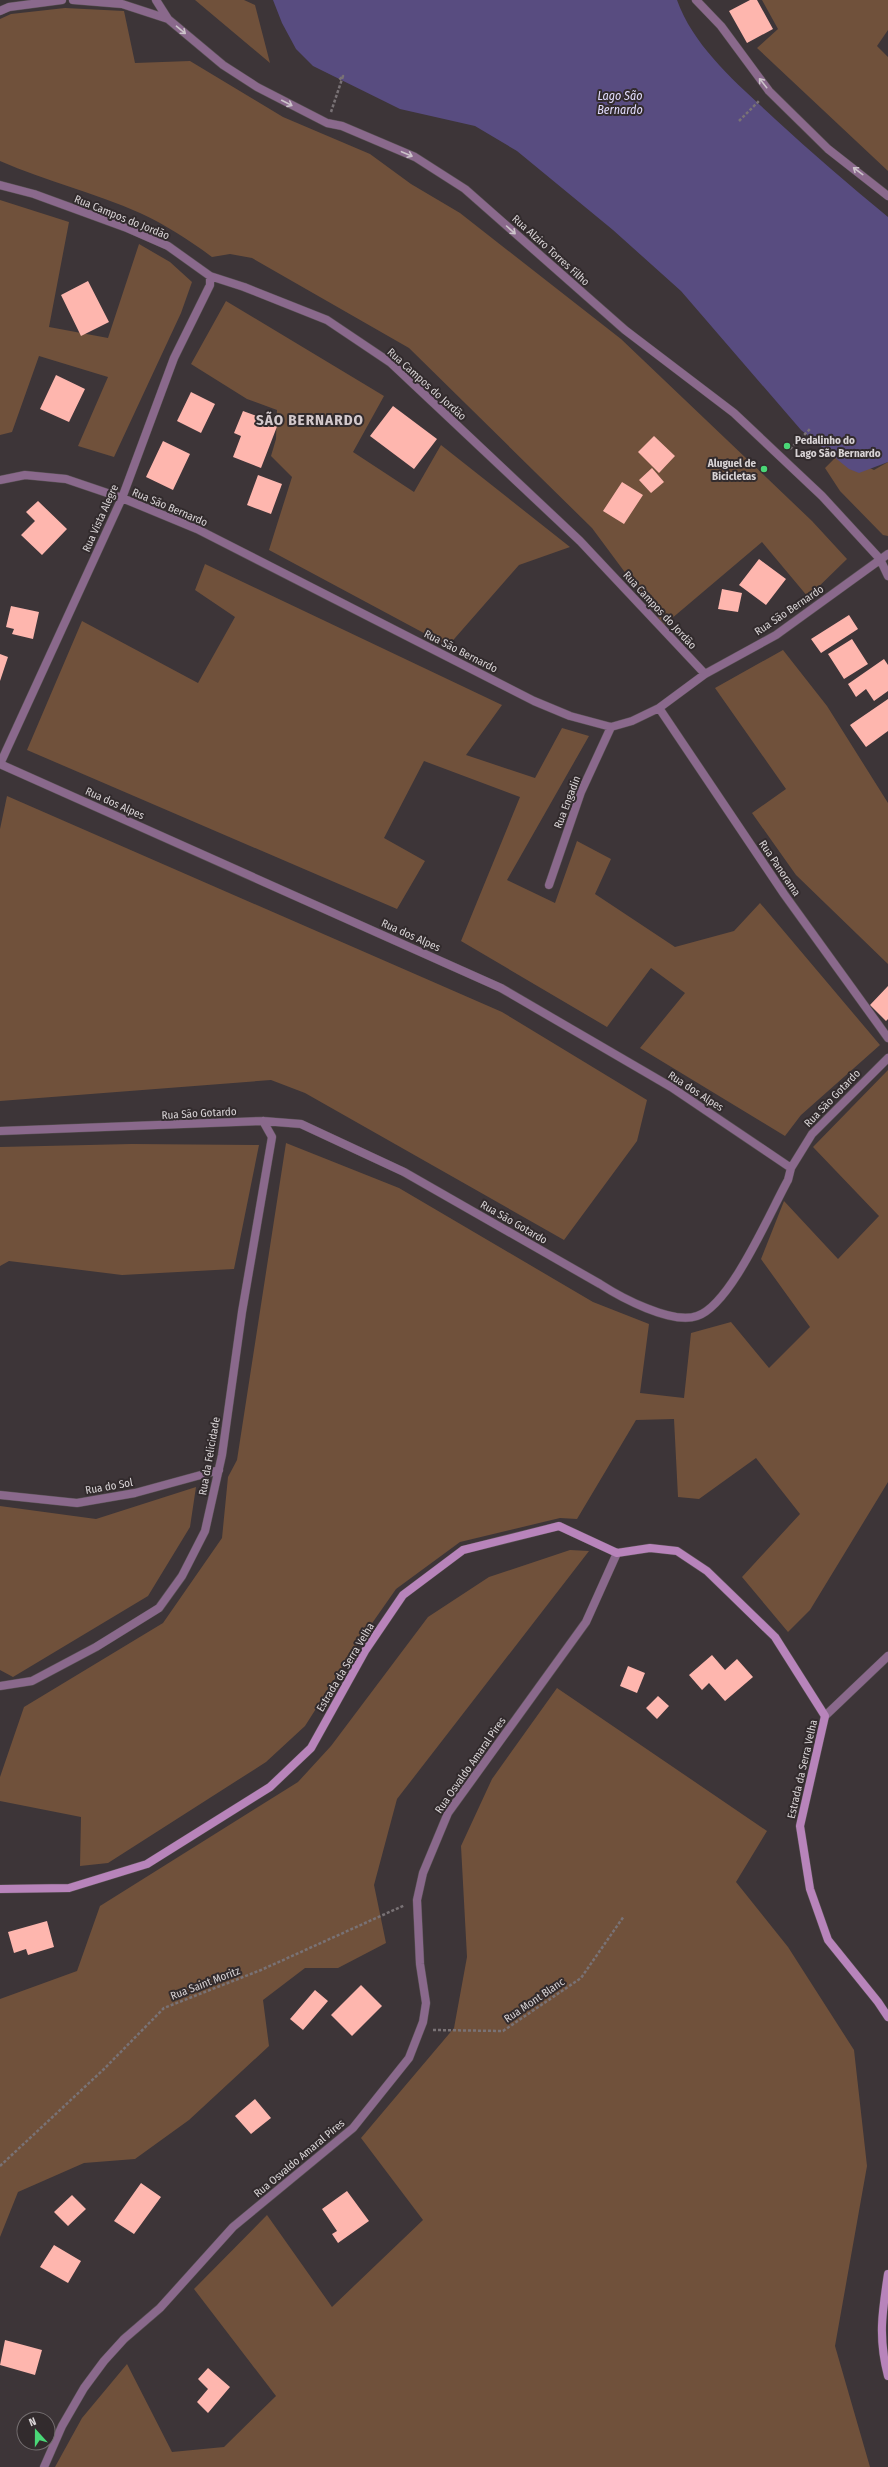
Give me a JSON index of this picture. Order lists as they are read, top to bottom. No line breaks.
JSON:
{"streets":{"street":["Rua Campos do Jordão","Rua Alziro Torres Filho","Rua São Bernardo","Rua Vista Alegre","Rua Engadin","Rua dos Alpes","Rua Panorama","Rua São Gotardo","Rua da Felicidade","Rua do Sol","Estrada da Serra Velha","Rua Osvaldo Amaral Pires"],"path":["Rua Saint Moritz","Rua Mont Blanc"]},"crossings":[["Rua Campos do Jordão","Rua São Bernardo"],["Rua Campos do Jordão","Rua Vista Alegre"],["Rua Alziro Torres Filho","Rua São Bernardo"],["Rua São Bernardo","Rua Vista Alegre"],["Rua São Bernardo","Rua Engadin"],["Rua São Bernardo","Rua Panorama"],["Rua Vista Alegre","Rua dos Alpes"],["Rua dos Alpes","Rua São Gotardo"],["Rua São Gotardo","Rua da Felicidade"],["Rua da Felicidade","Rua do Sol"],["Estrada da Serra Velha","Rua Osvaldo Amaral Pires"],["Rua Osvaldo Amaral Pires","Rua Saint Moritz"],["Rua Osvaldo Amaral Pires","Rua Mont Blanc"]],"one_way":["Rua Alziro Torres Filho"],"districts":["SÃO BERNARDO"],"water":["Lago São Bernardo"],"places":["Pedalinho do Lago São Bernardo","Aluguel de Bicicletas"],"north":"top"}
